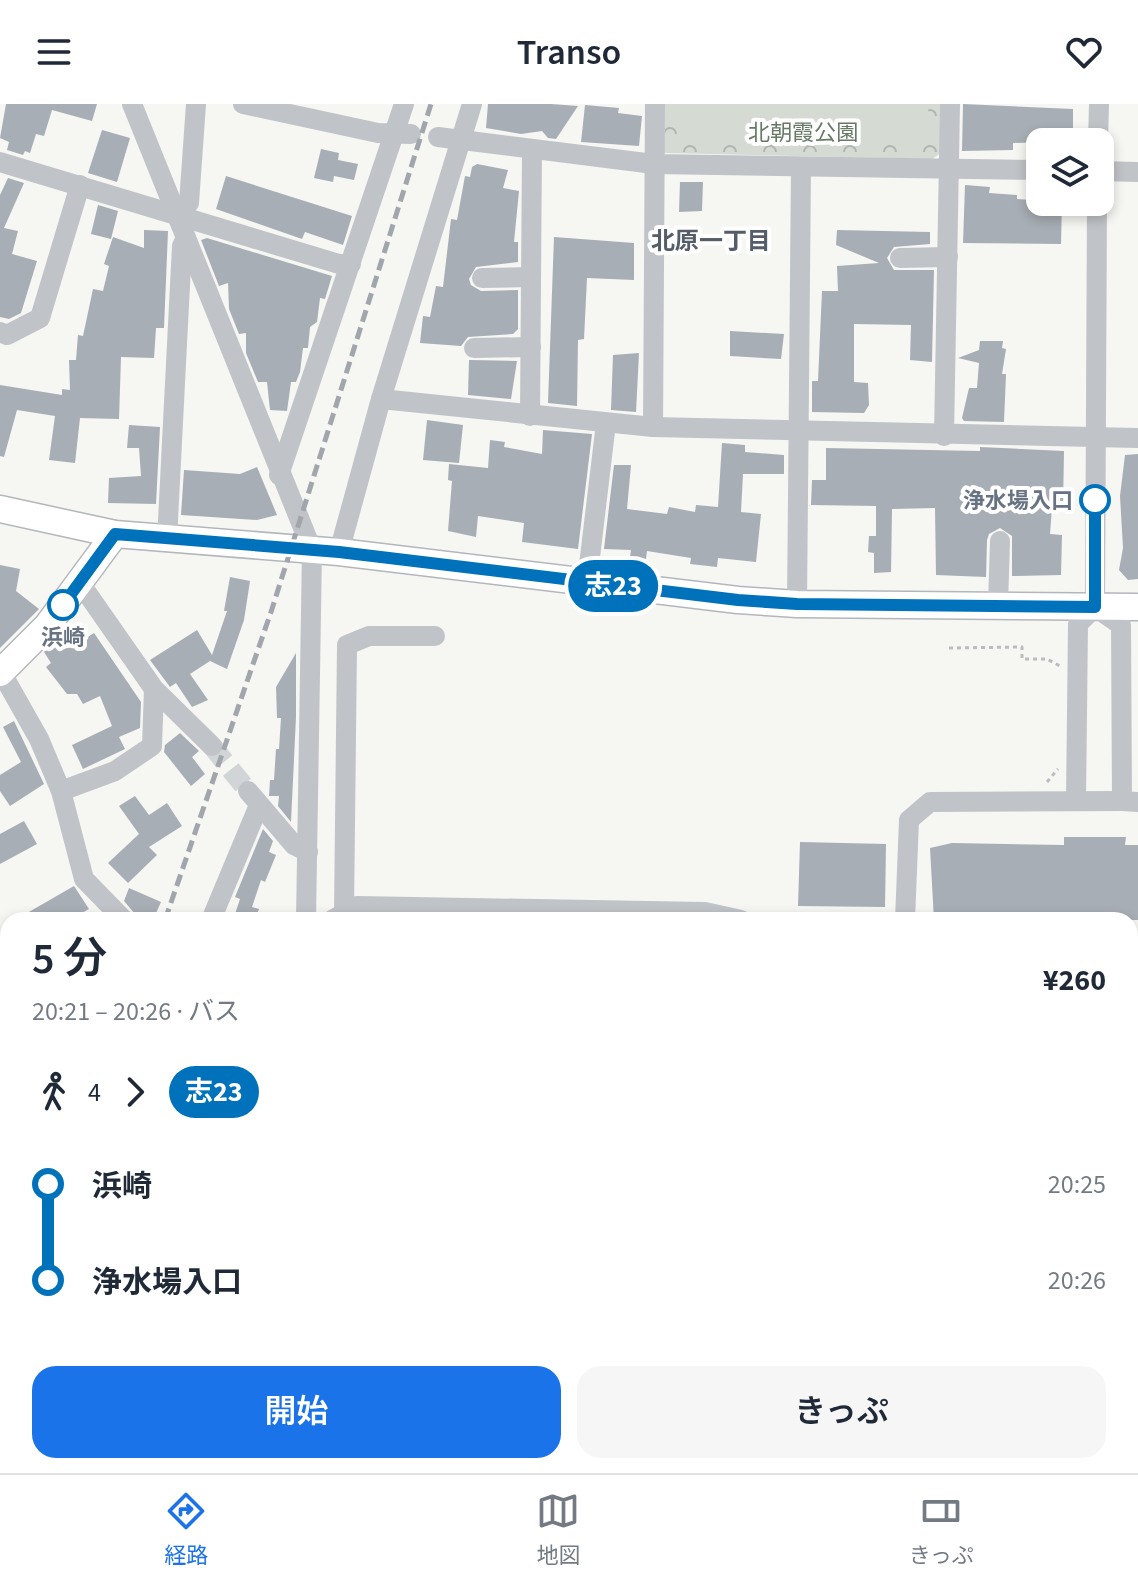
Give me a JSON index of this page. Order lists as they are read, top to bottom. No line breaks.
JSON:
{"districts":["北原一丁目"],"parks":["北朝霞公園"],"places":["浄水場入口","浜崎"],"lines":["bus line 志23"],"page":{"header":"Transo","on_map":"志23","heading":["5 分","20:21 – 20:26 · バス","¥260"],"legs":["4","志23"],"list":[{"name":"浜崎","value":"20:25"},{"name":"浄水場入口","value":"20:26"}],"buttons":["開始","きっぷ"],"tabs":["経路","地図","きっぷ"]}}
